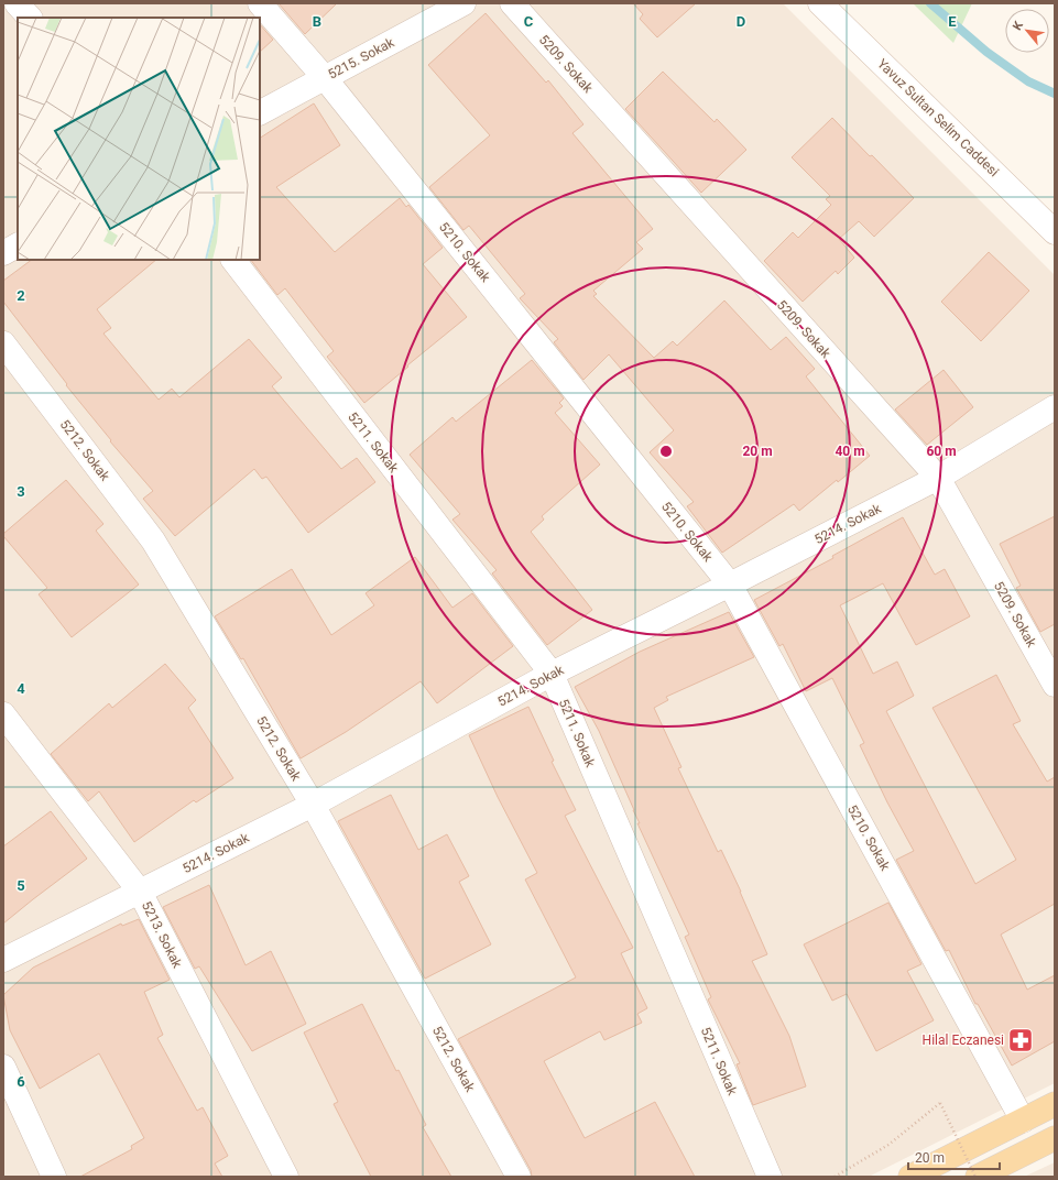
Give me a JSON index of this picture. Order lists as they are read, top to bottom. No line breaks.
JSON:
{"streets":{"street":["5215. Sokak","5209. Sokak","Yavuz Sultan Selim Caddesi","5210. Sokak","5211. Sokak","5212. Sokak","5214. Sokak","5213. Sokak"]},"crossings":[["5215. Sokak","5210. Sokak"],["5209. Sokak","5214. Sokak"],["5210. Sokak","5214. Sokak"],["5211. Sokak","5214. Sokak"],["5212. Sokak","5214. Sokak"],["5214. Sokak","5213. Sokak"]],"places":{"pharmacy":["Hilal Eczanesi"]},"scale_bar":"20 m","north":"top left","grid":{"columns":["B","C","D","E"],"rows":["2","3","4","5","6"]},"rings":["20 m","40 m","60 m"]}
